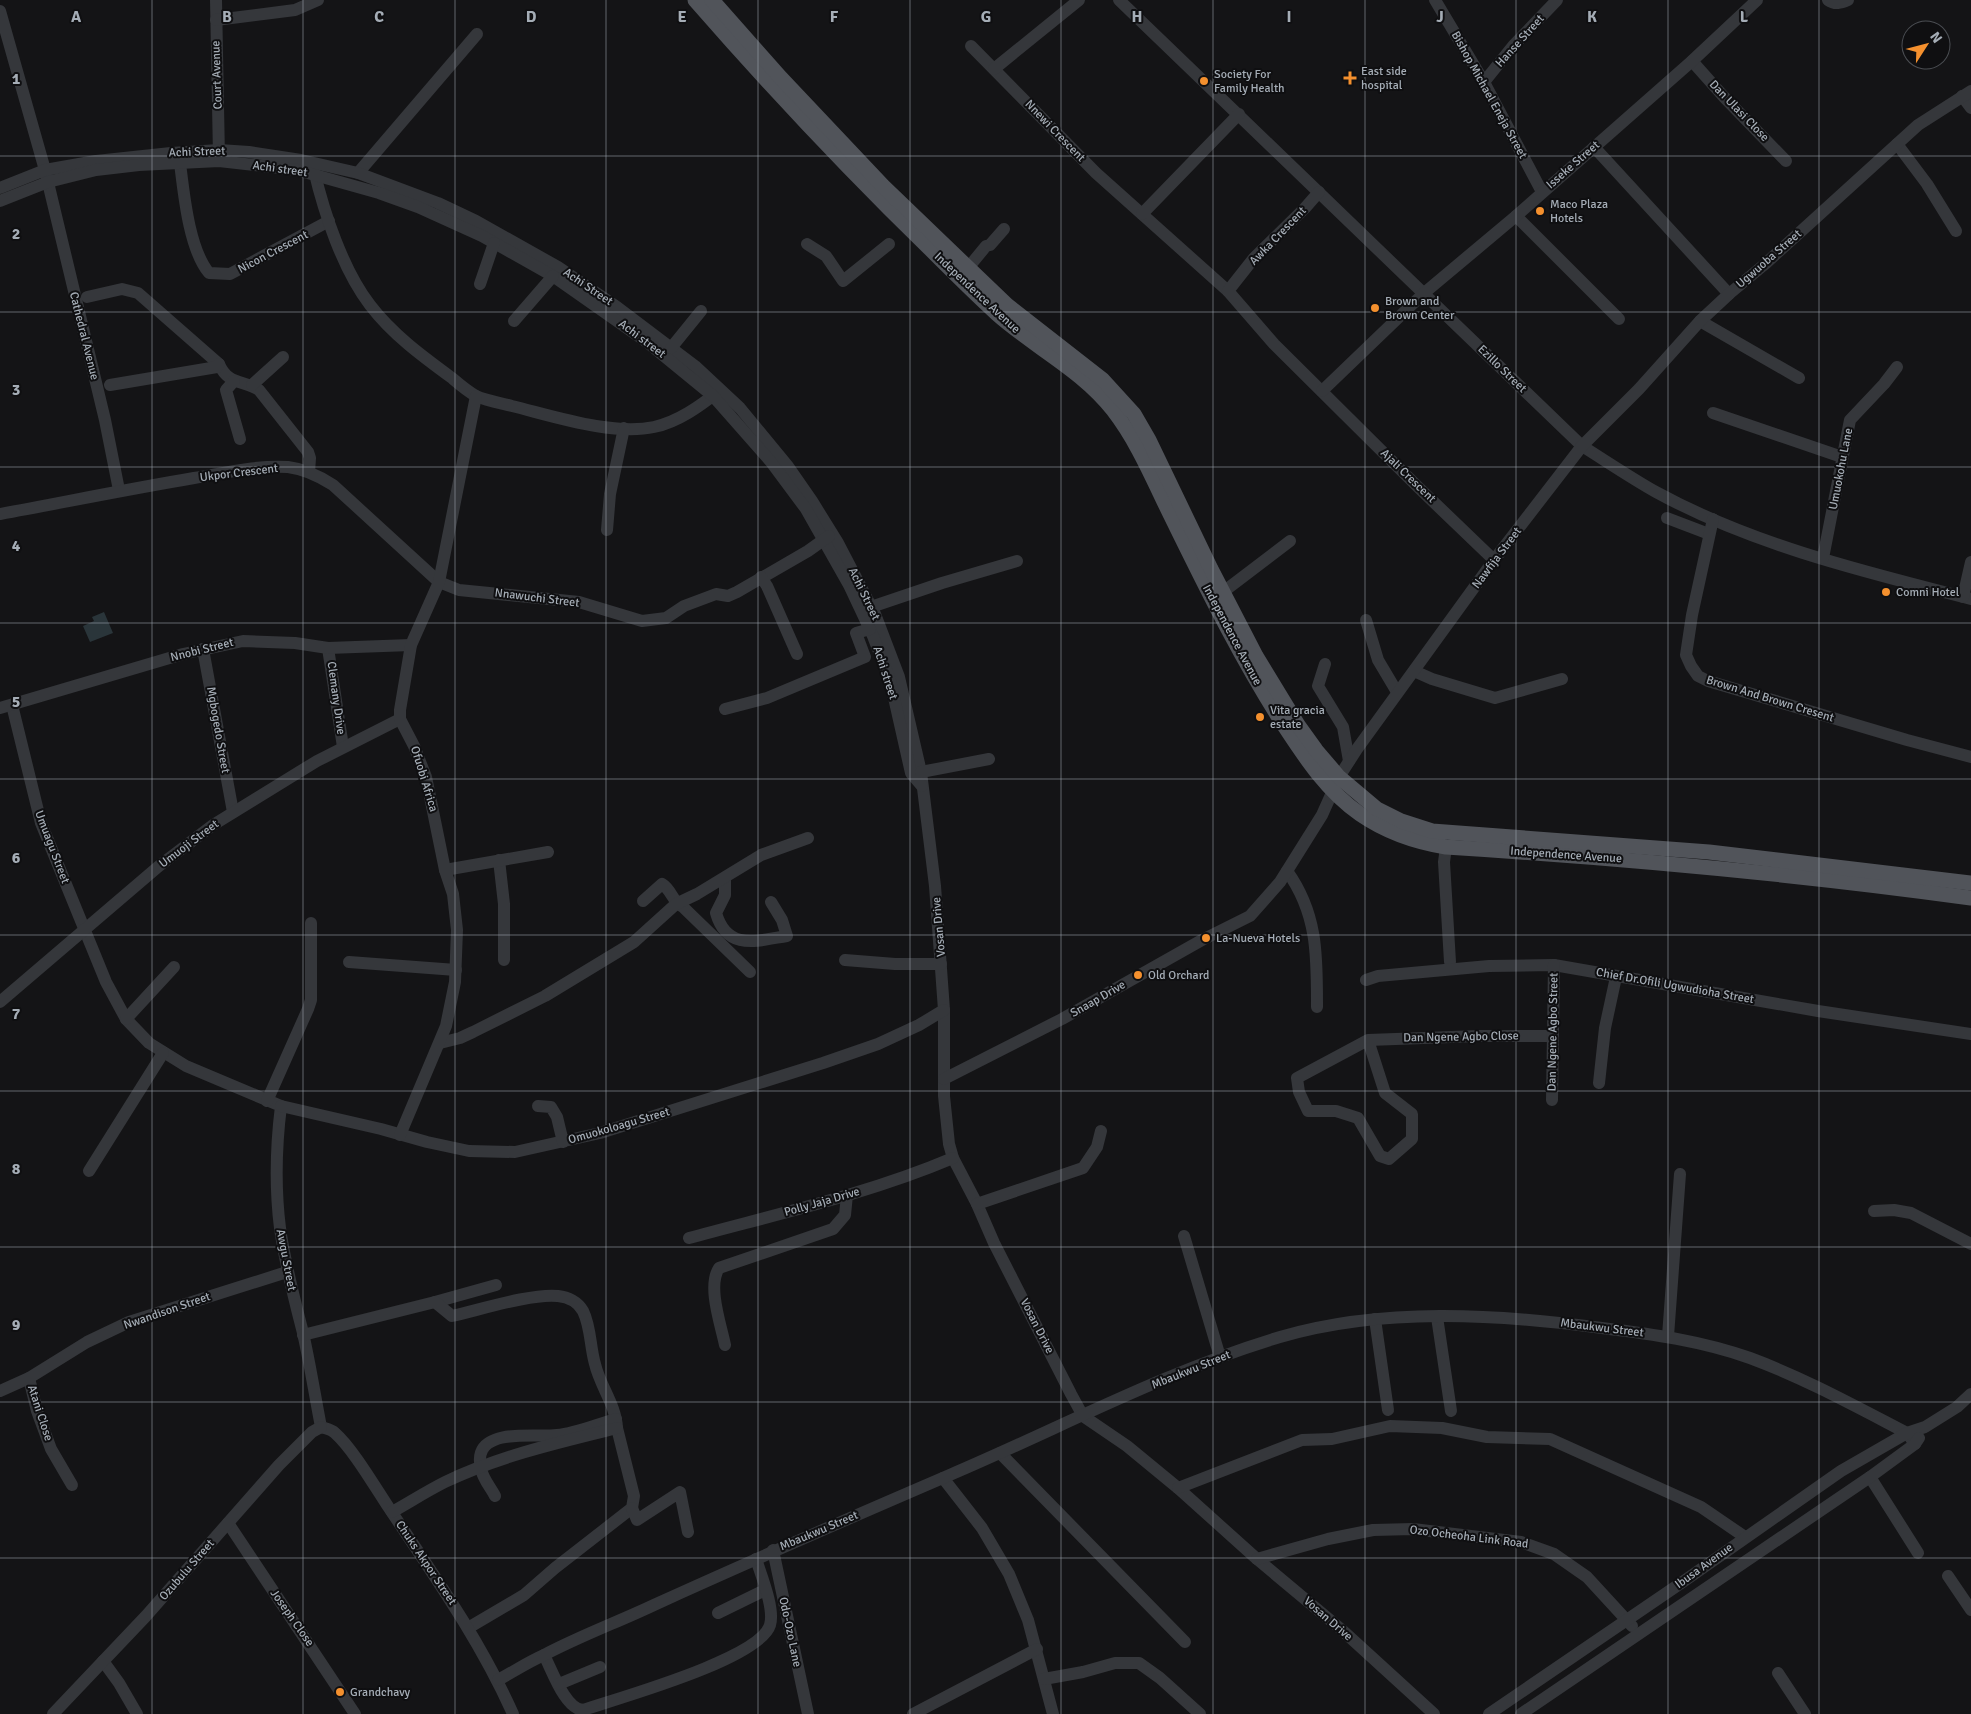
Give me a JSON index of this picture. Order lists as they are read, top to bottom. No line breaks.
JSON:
{"streets":{"main road":["Independence Avenue"],"street":["Hanse Street","Court Avenue","Bishop Michael Eneja Street","Dan Ulasi Close","Nnewi Crescent","Achi Street","Isseke Street","Achi street","Awka Crescent","Nicon Crescent","Ugwuoba Street","Cathedral Avenue","Ezillo Street","Umuokohu Lane","Ukpor Crescent","Ajali Crescent","Nawfija Street","Nnawuchi Street","Nnobi Street","Clemany Drive","Brown And Brown Cresent","Mgbogedo Street","Ofuobi Africa","Umuoji Street","Umuagu Street","Vosan Drive","Chief Dr.Ofili Ugwudioha Street","Snaap Drive","Dan Ngene Agbo Street","Dan Ngene Agbo Close","Omuokoloagu Street","Polly Jaja Drive","Awgu Street","Nwandison Street","Mbaukwu Street","Atani Close","Ozo Ocheoha Link Road","Chuks Akpor Street","Ibusa Avenue","Ozubulu Street","Joseph Close","Odo-Ozo Lane"]},"crossings":[["Hanse Street","Bishop Michael Eneja Street"],["Court Avenue","Achi Street"],["Court Avenue","Achi street"],["Bishop Michael Eneja Street","Isseke Street"],["Dan Ulasi Close","Isseke Street"],["Nnewi Crescent","Awka Crescent"],["Nnewi Crescent","Ajali Crescent"],["Achi Street","Achi street"],["Achi Street","Cathedral Avenue"],["Achi Street","Nnawuchi Street"],["Achi Street","Vosan Drive"],["Isseke Street","Ezillo Street"],["Isseke Street","Ajali Crescent"],["Achi street","Nicon Crescent"],["Achi street","Cathedral Avenue"],["Achi street","Nnawuchi Street"],["Achi street","Vosan Drive"],["Awka Crescent","Ezillo Street"],["Awka Crescent","Ajali Crescent"],["Ugwuoba Street","Ezillo Street"],["Ugwuoba Street","Nawfija Street"],["Independence Avenue","Nawfija Street"],["Independence Avenue","Snaap Drive"],["Cathedral Avenue","Ukpor Crescent"],["Ezillo Street","Umuokohu Lane"],["Ezillo Street","Nawfija Street"],["Ezillo Street","Brown And Brown Cresent"],["Ukpor Crescent","Nnawuchi Street"],["Ajali Crescent","Nawfija Street"],["Nawfija Street","Snaap Drive"],["Nnobi Street","Clemany Drive"],["Nnobi Street","Mgbogedo Street"],["Nnobi Street","Umuagu Street"],["Clemany Drive","Umuoji Street"],["Mgbogedo Street","Umuoji Street"],["Ofuobi Africa","Umuoji Street"],["Ofuobi Africa","Omuokoloagu Street"],["Umuoji Street","Umuagu Street"],["Vosan Drive","Snaap Drive"],["Vosan Drive","Omuokoloagu Street"],["Vosan Drive","Polly Jaja Drive"],["Vosan Drive","Mbaukwu Street"],["Vosan Drive","Ozo Ocheoha Link Road"],["Chief Dr.Ofili Ugwudioha Street","Dan Ngene Agbo Street"],["Dan Ngene Agbo Street","Dan Ngene Agbo Close"],["Omuokoloagu Street","Awgu Street"],["Awgu Street","Nwandison Street"],["Awgu Street","Chuks Akpor Street"],["Awgu Street","Ozubulu Street"],["Nwandison Street","Atani Close"],["Mbaukwu Street","Chuks Akpor Street"],["Mbaukwu Street","Ibusa Avenue"],["Mbaukwu Street","Odo-Ozo Lane"],["Ozo Ocheoha Link Road","Ibusa Avenue"],["Chuks Akpor Street","Ozubulu Street"],["Ozubulu Street","Joseph Close"]],"places":{"health":["East side hospital"],"other":["Society For Family Health","Maco Plaza Hotels","Brown and Brown Center","Comni Hotel","Vita gracia estate","La-Nueva Hotels","Old Orchard","Grandchavy"]},"north":"top right","grid":{"columns":["A","B","C","D","E","F","G","H","I","J","K","L"],"rows":["1","2","3","4","5","6","7","8","9"]}}
